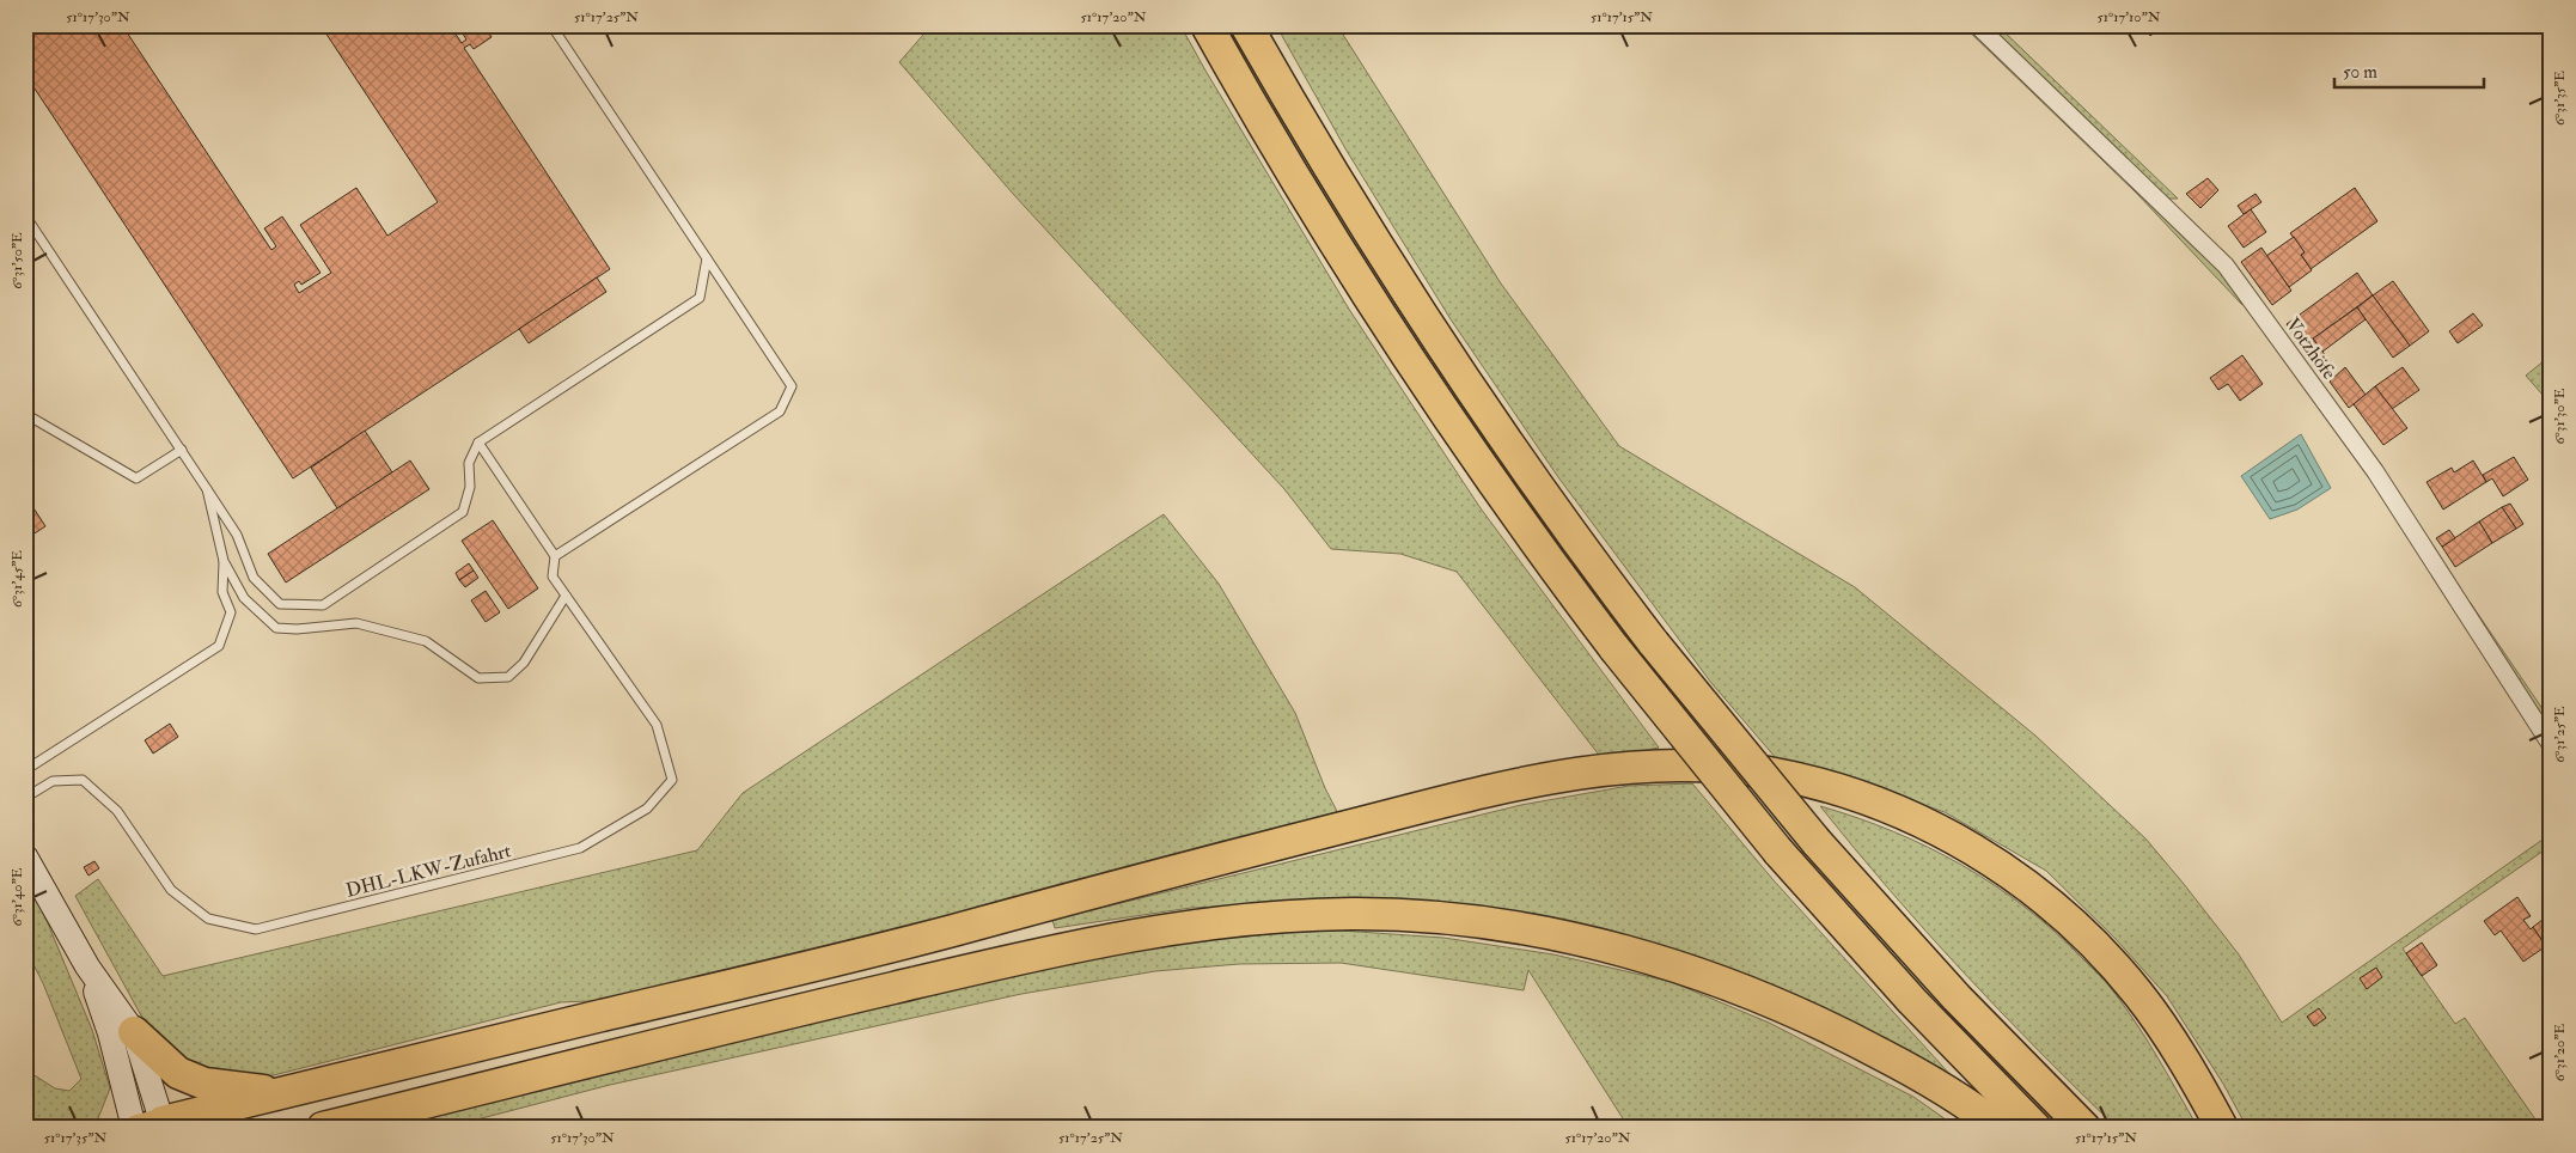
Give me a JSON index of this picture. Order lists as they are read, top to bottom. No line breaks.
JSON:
{"streets":{"street":["Votzhöfe"],"lane":["DHL-LKW-Zufahrt"]},"scale_bar":"50 m","coordinates":["51°17'30\"N","51°17'25\"N","51°17'20\"N","51°17'15\"N","51°17'10\"N","6°31'35\"E","6°31'50\"E","6°31'30\"E","6°31'45\"E","6°31'25\"E","6°31'40\"E","6°31'20\"E","51°17'35\"N"]}
